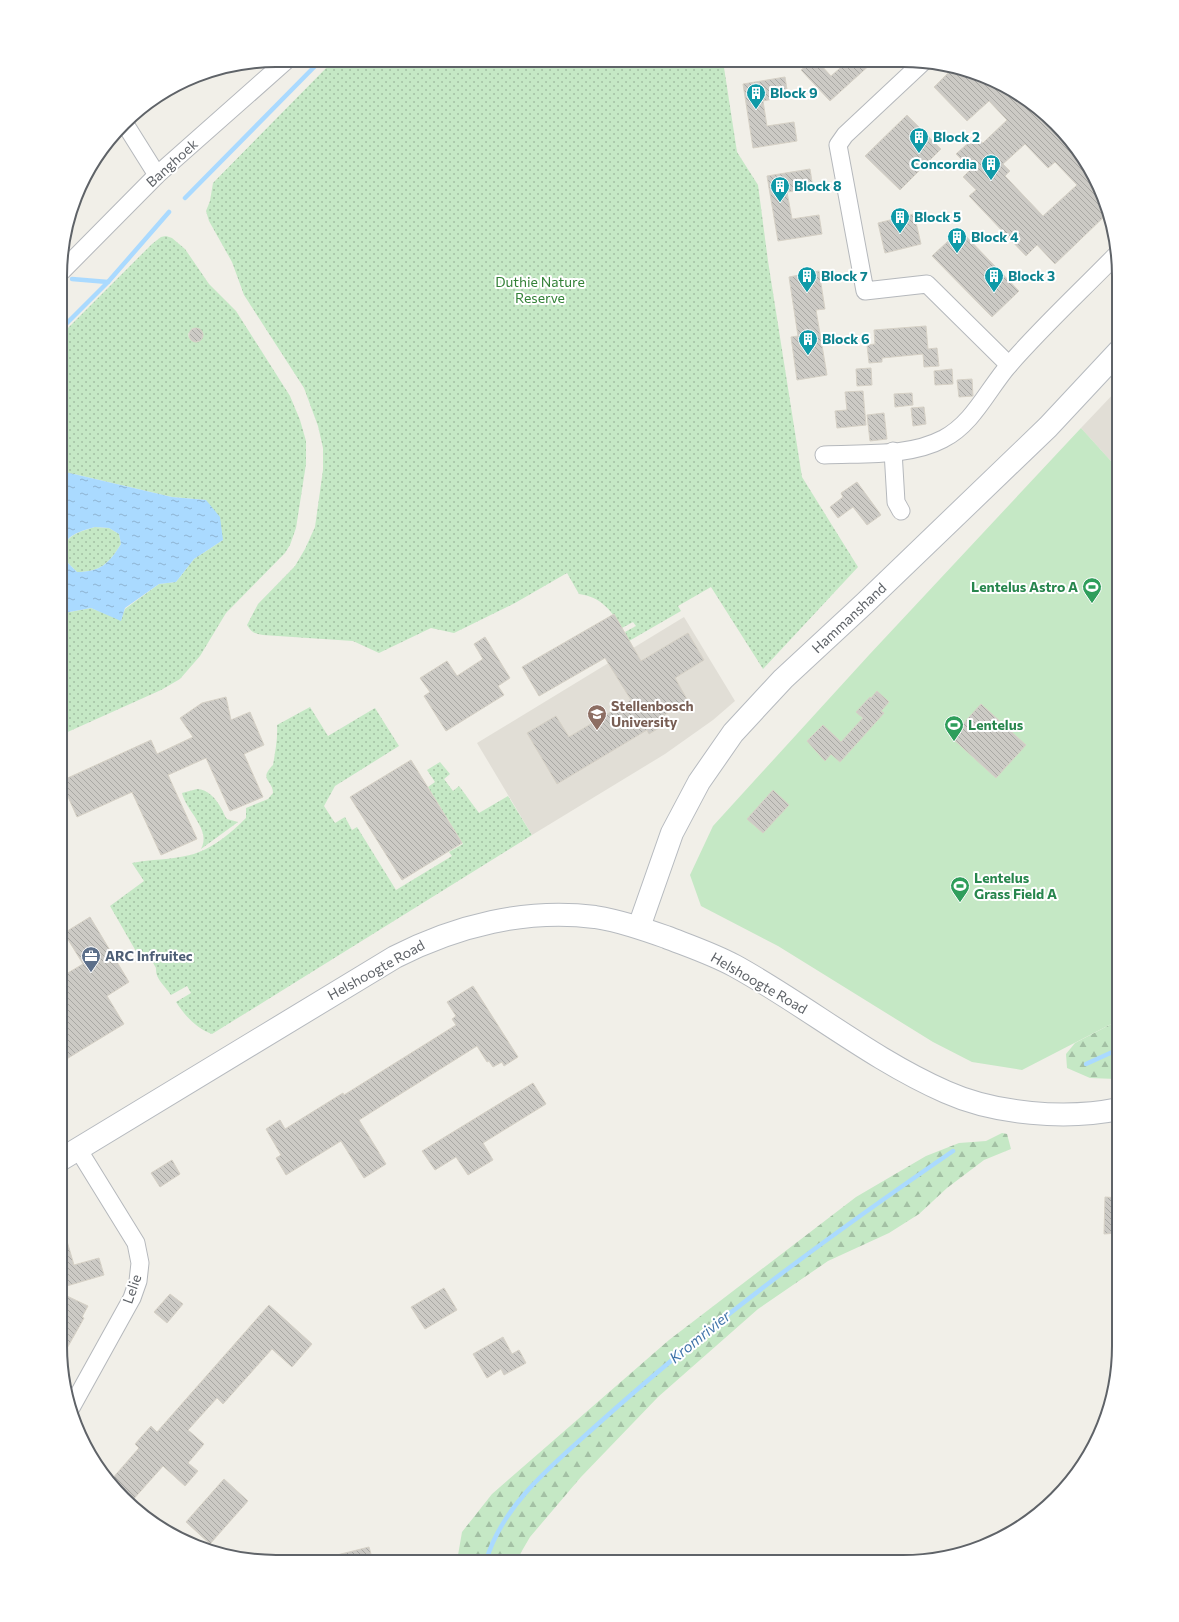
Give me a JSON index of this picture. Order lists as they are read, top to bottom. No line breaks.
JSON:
{"streets":{"main road":["Hammanshand","Helshoogte Road"],"street":["Banghoek","Lelie"]},"crossings":[["Hammanshand","Helshoogte Road"],["Helshoogte Road","Lelie"]],"water":["Kromrivier"],"parks":["Duthie Nature Reserve"],"places":{"building":["Block 9","Block 2","Concordia","Block 8","Block 5","Block 4","Block 7","Block 3","Block 6"],"sports":["Lentelus Astro A","Lentelus","Lentelus Grass Field A"],"school or university":["Stellenbosch University"],"office":["ARC Infruitec"]}}
